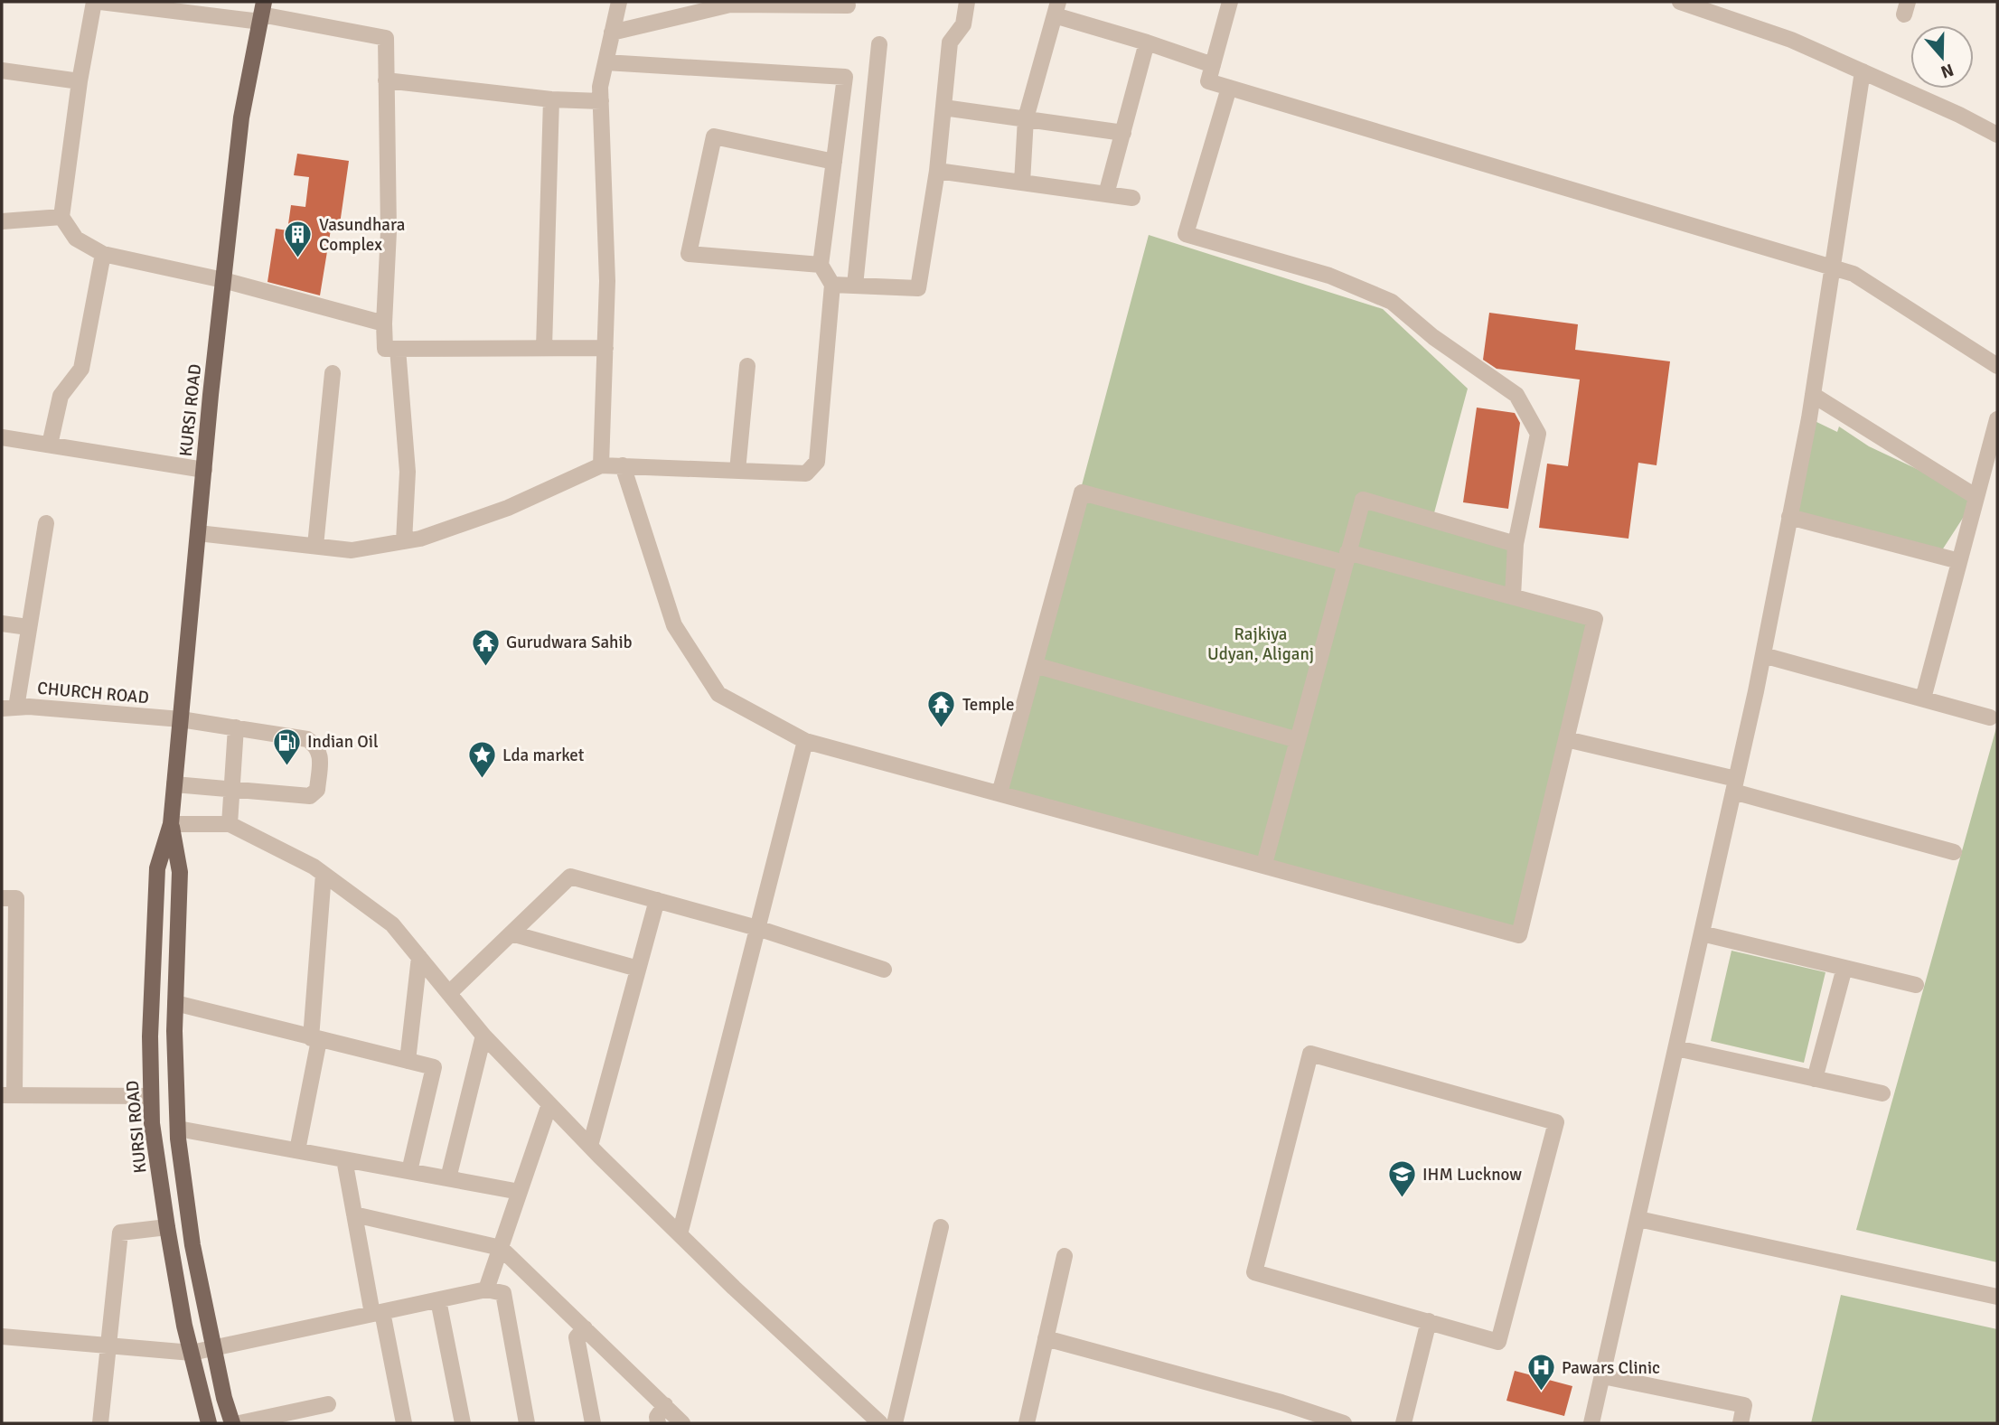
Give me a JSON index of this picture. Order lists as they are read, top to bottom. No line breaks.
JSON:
{"streets":{"main road":["KURSI ROAD"],"street":["CHURCH ROAD"]},"crossings":[["KURSI ROAD","CHURCH ROAD"]],"parks":["Rajkiya Udyan, Aliganj"],"places":{"building":["Vasundhara Complex"],"temple":["Gurudwara Sahib","Temple"],"fuel station":["Indian Oil"],"place":["Lda market"],"school or university":["IHM Lucknow"],"hospital":["Pawars Clinic"]},"north":"bottom"}
